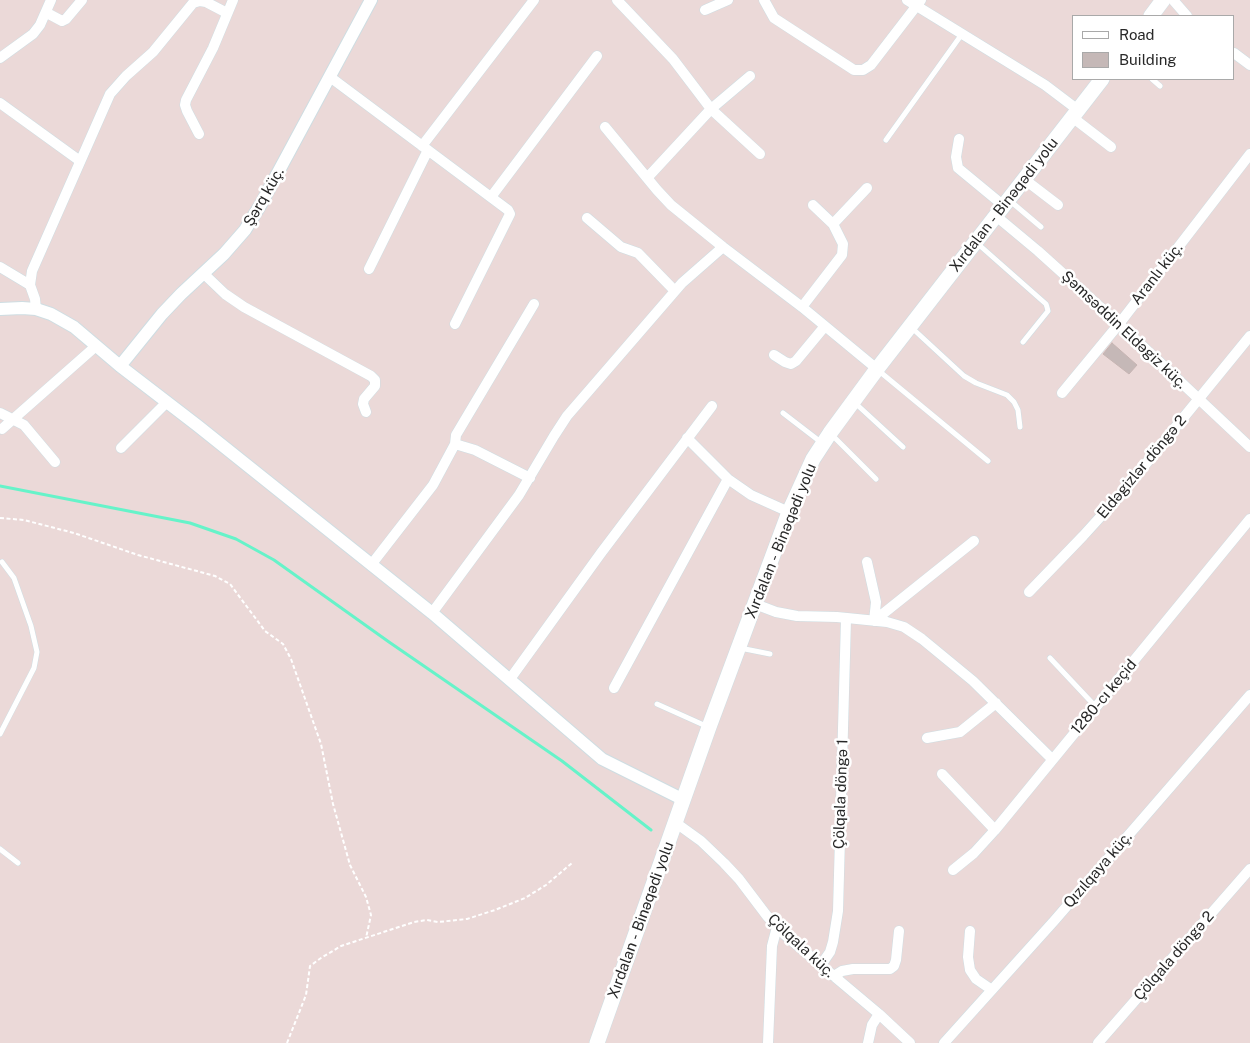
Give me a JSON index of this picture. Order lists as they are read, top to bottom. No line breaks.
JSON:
{"streets":{"main road":["Xırdalan - Binəqədi yolu"],"street":["Şərq küç.","Aranlı küç.","Şəmsəddin Eldəgiz küç.","Eldəgizlər döngə 2","1280-cı keçid","Çölqala döngə 1","Qızılqaya küç.","Çölqala küç.","Çölqala döngə 2"]},"crossings":[["Xırdalan - Binəqədi yolu","Şəmsəddin Eldəgiz küç."],["Xırdalan - Binəqədi yolu","Çölqala küç."],["Aranlı küç.","Şəmsəddin Eldəgiz küç."],["Şəmsəddin Eldəgiz küç.","Eldəgizlər döngə 2"],["Çölqala döngə 1","Çölqala küç."]],"legend":["Road","Building"]}
